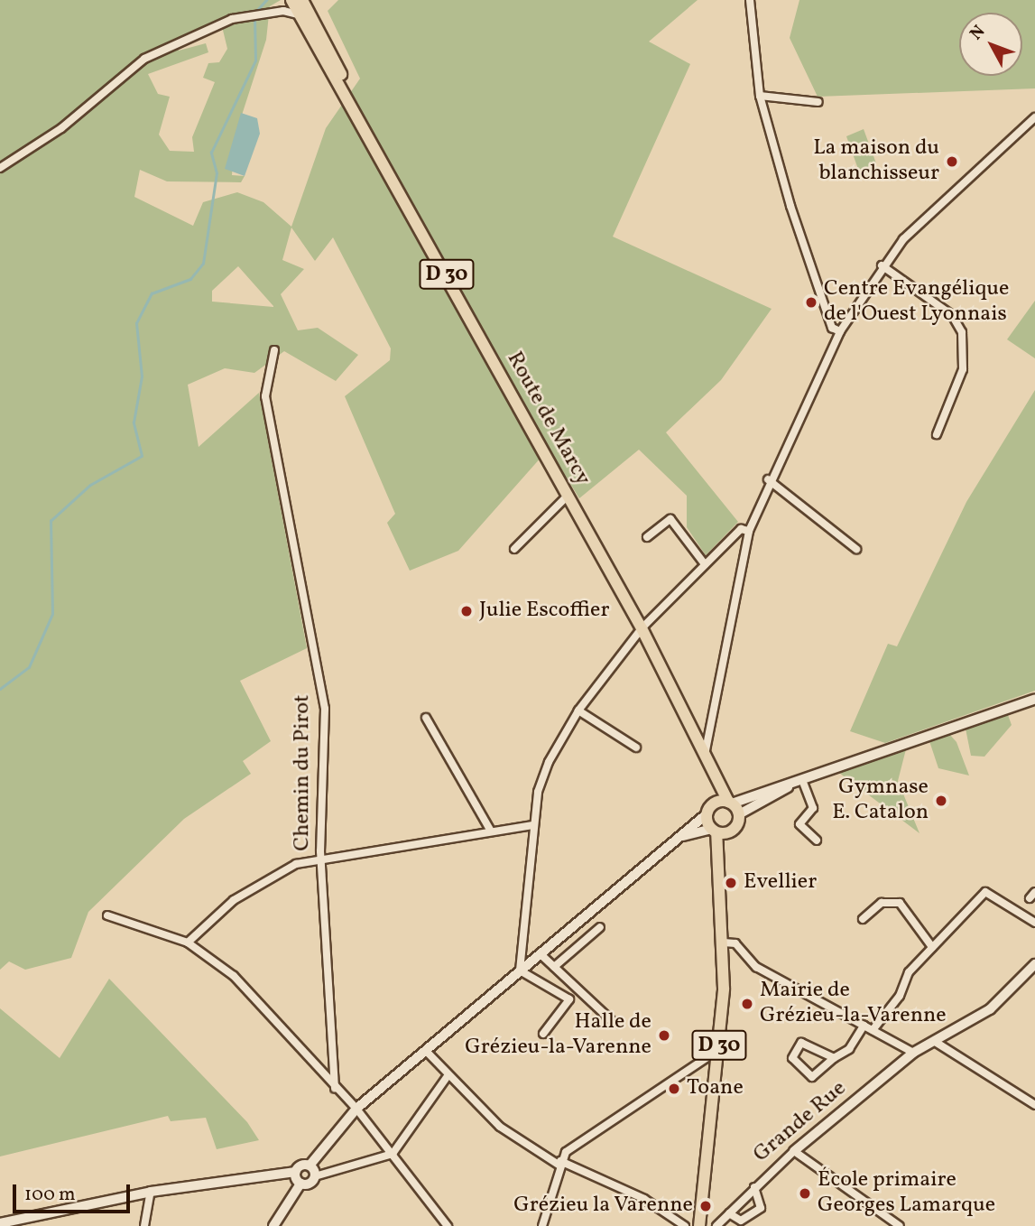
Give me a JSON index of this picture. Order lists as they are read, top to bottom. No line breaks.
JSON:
{"streets":{"main road":["D 30","Route de Marcy"],"street":["Chemin du Pirot","Grande Rue"]},"crossings":[["D 30","Route de Marcy"]],"places":["La maison du blanchisseur","Centre Evangélique de l'Ouest Lyonnais","Julie Escoffier","Gymnase E. Catalon","Evellier","Mairie de Grézieu-la-Varenne","Halle de Grézieu-la-Varenne","Toane","École primaire Georges Lamarque","Grézieu la Varenne"],"scale_bar":"100 m","north":"top left"}
